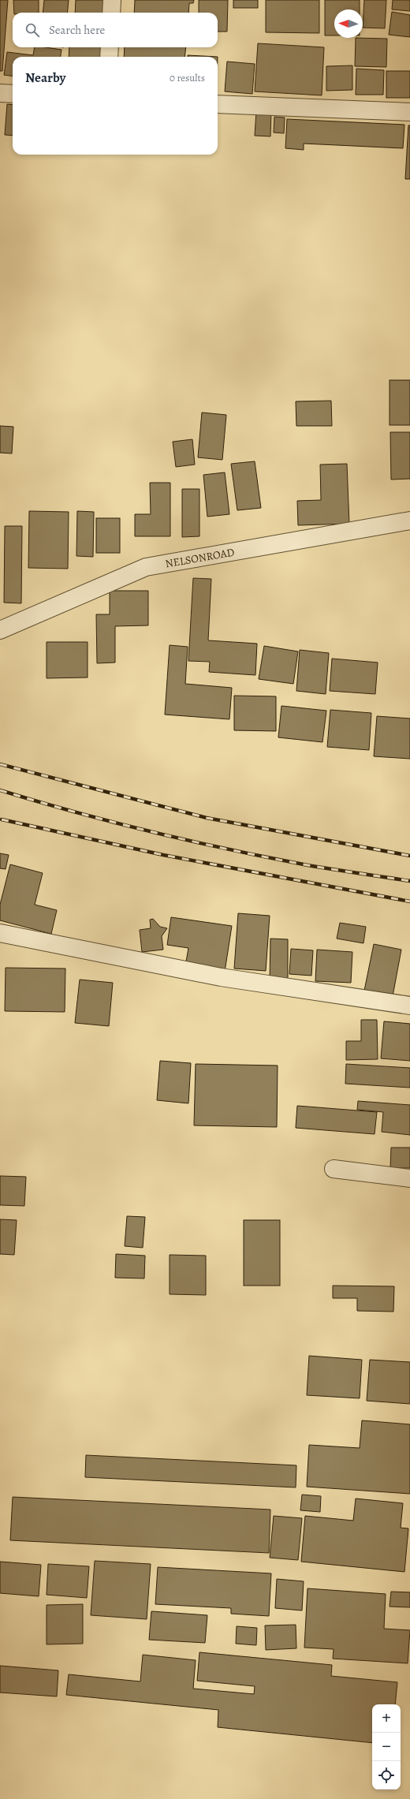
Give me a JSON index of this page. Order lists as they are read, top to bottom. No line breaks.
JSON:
{"streets":{"street":["NELSONROAD"]},"north":"left","page":{"search":"Search here","heading":["Nearby","0 results"],"map_buttons":["+","−"]}}
